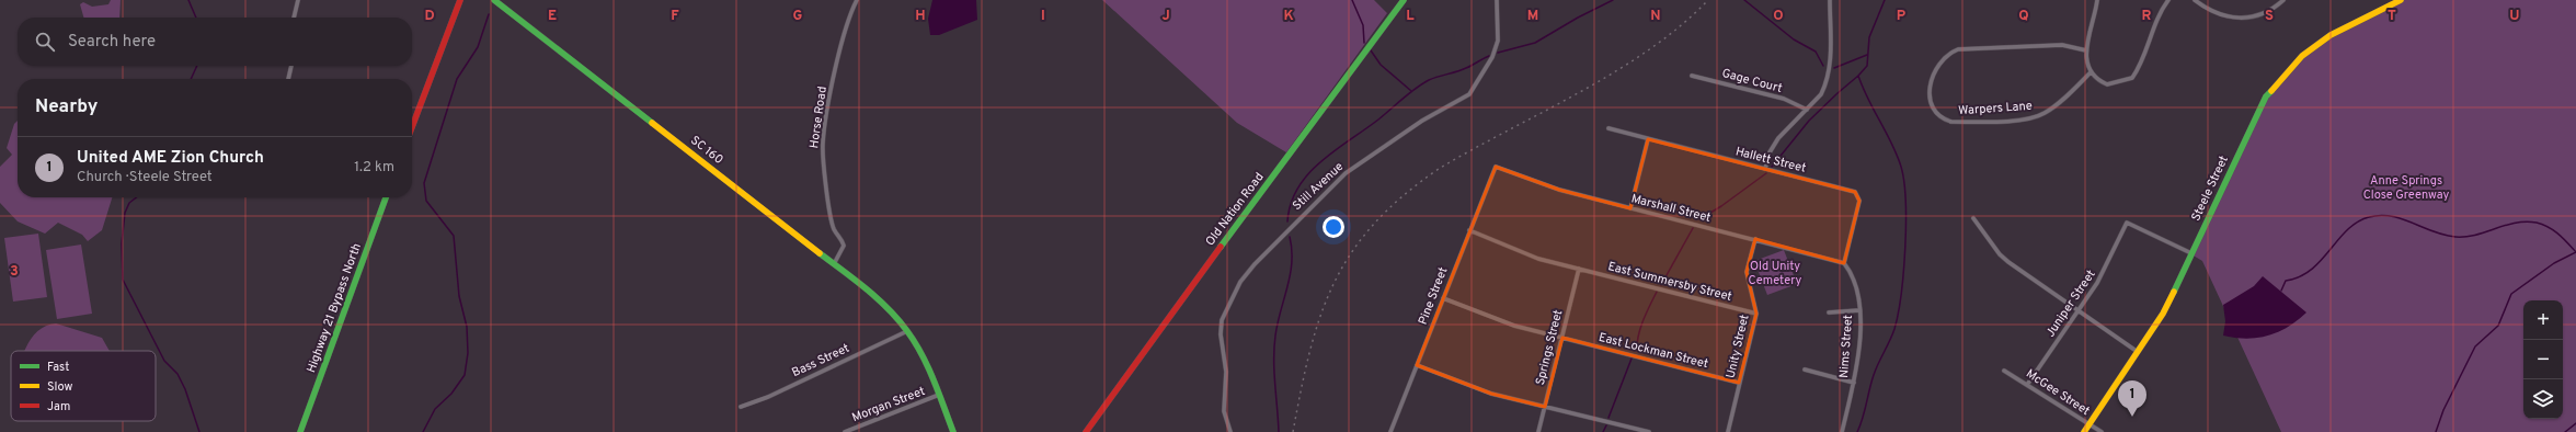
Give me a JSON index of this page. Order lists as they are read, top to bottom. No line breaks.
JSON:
{"streets":{"main road":["SC 160","Steele Street","Old Nation Road","Highway 21 Bypass North"],"street":["Gage Court","Warpers Lane","Horse Road","Hallett Street","Still Avenue","Marshall Street","East Summersby Street","Pine Street","Juniper Street","Unity Street","Nims Street","Springs Street","East Lockman Street","Bass Street","McGee Street","Morgan Street"]},"crossings":[["Horse Road","SC 160"],["SC 160","Bass Street"],["SC 160","Morgan Street"],["Hallett Street","Marshall Street"],["Hallett Street","Nims Street"],["Steele Street","Juniper Street"],["Steele Street","McGee Street"],["Marshall Street","Pine Street"],["Marshall Street","Unity Street"],["Marshall Street","Nims Street"],["East Summersby Street","Pine Street"],["East Summersby Street","Unity Street"],["East Summersby Street","Springs Street"],["Pine Street","East Lockman Street"],["Juniper Street","McGee Street"],["Unity Street","East Lockman Street"],["Springs Street","East Lockman Street"]],"parks":["Anne Springs Close Greenway","Old Unity Cemetery"],"legend":["Fast","Slow","Jam"],"page":{"search":"Search here","heading":"Nearby","list":[{"mark":"1","name":"United AME Zion Church","note":"Church · Steele Street","value":"1.2 km"}],"map_buttons":["+","−"],"pins":"1"},"grid":{"columns":["D","E","F","G","H","I","J","K","L","M","N","O","P","Q","R","S","T","U"],"rows":["3"]}}
